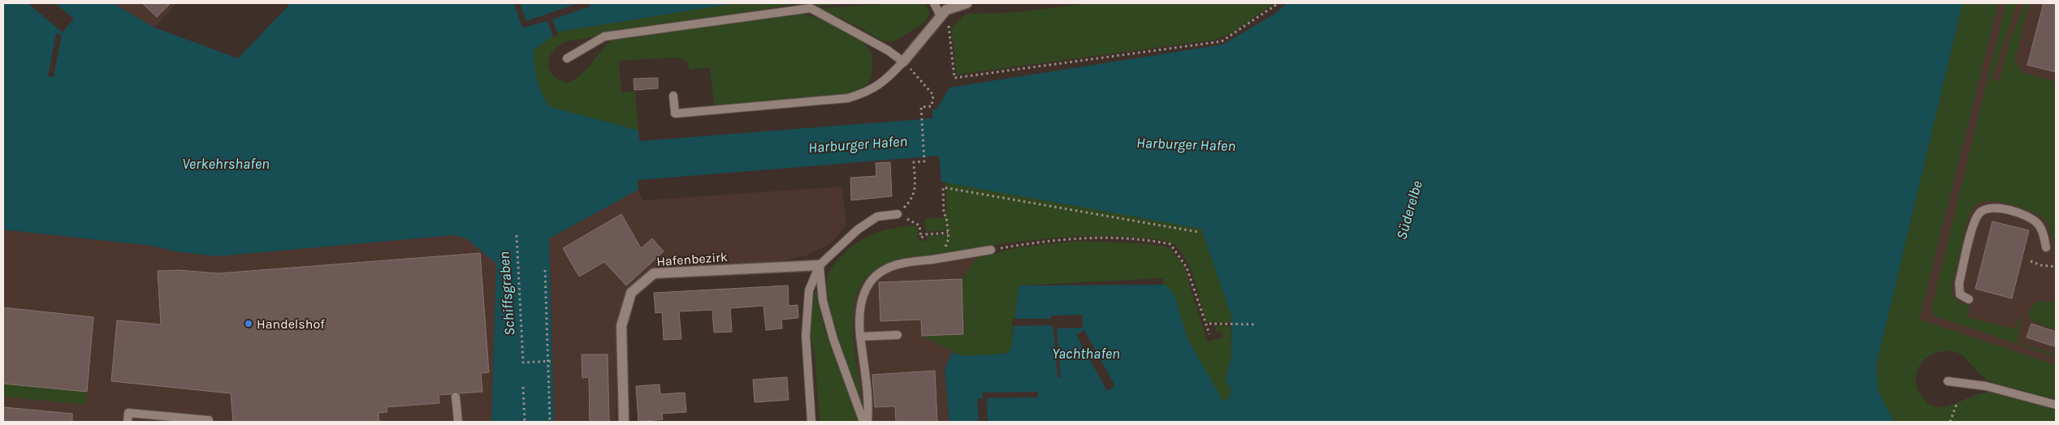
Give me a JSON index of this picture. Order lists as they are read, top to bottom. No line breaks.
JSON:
{"streets":{"street":["Hafenbezirk"]},"water":["Harburger Hafen","Verkehrshafen","Süderelbe","Schiffsgraben","Yachthafen"],"places":["Handelshof"]}
